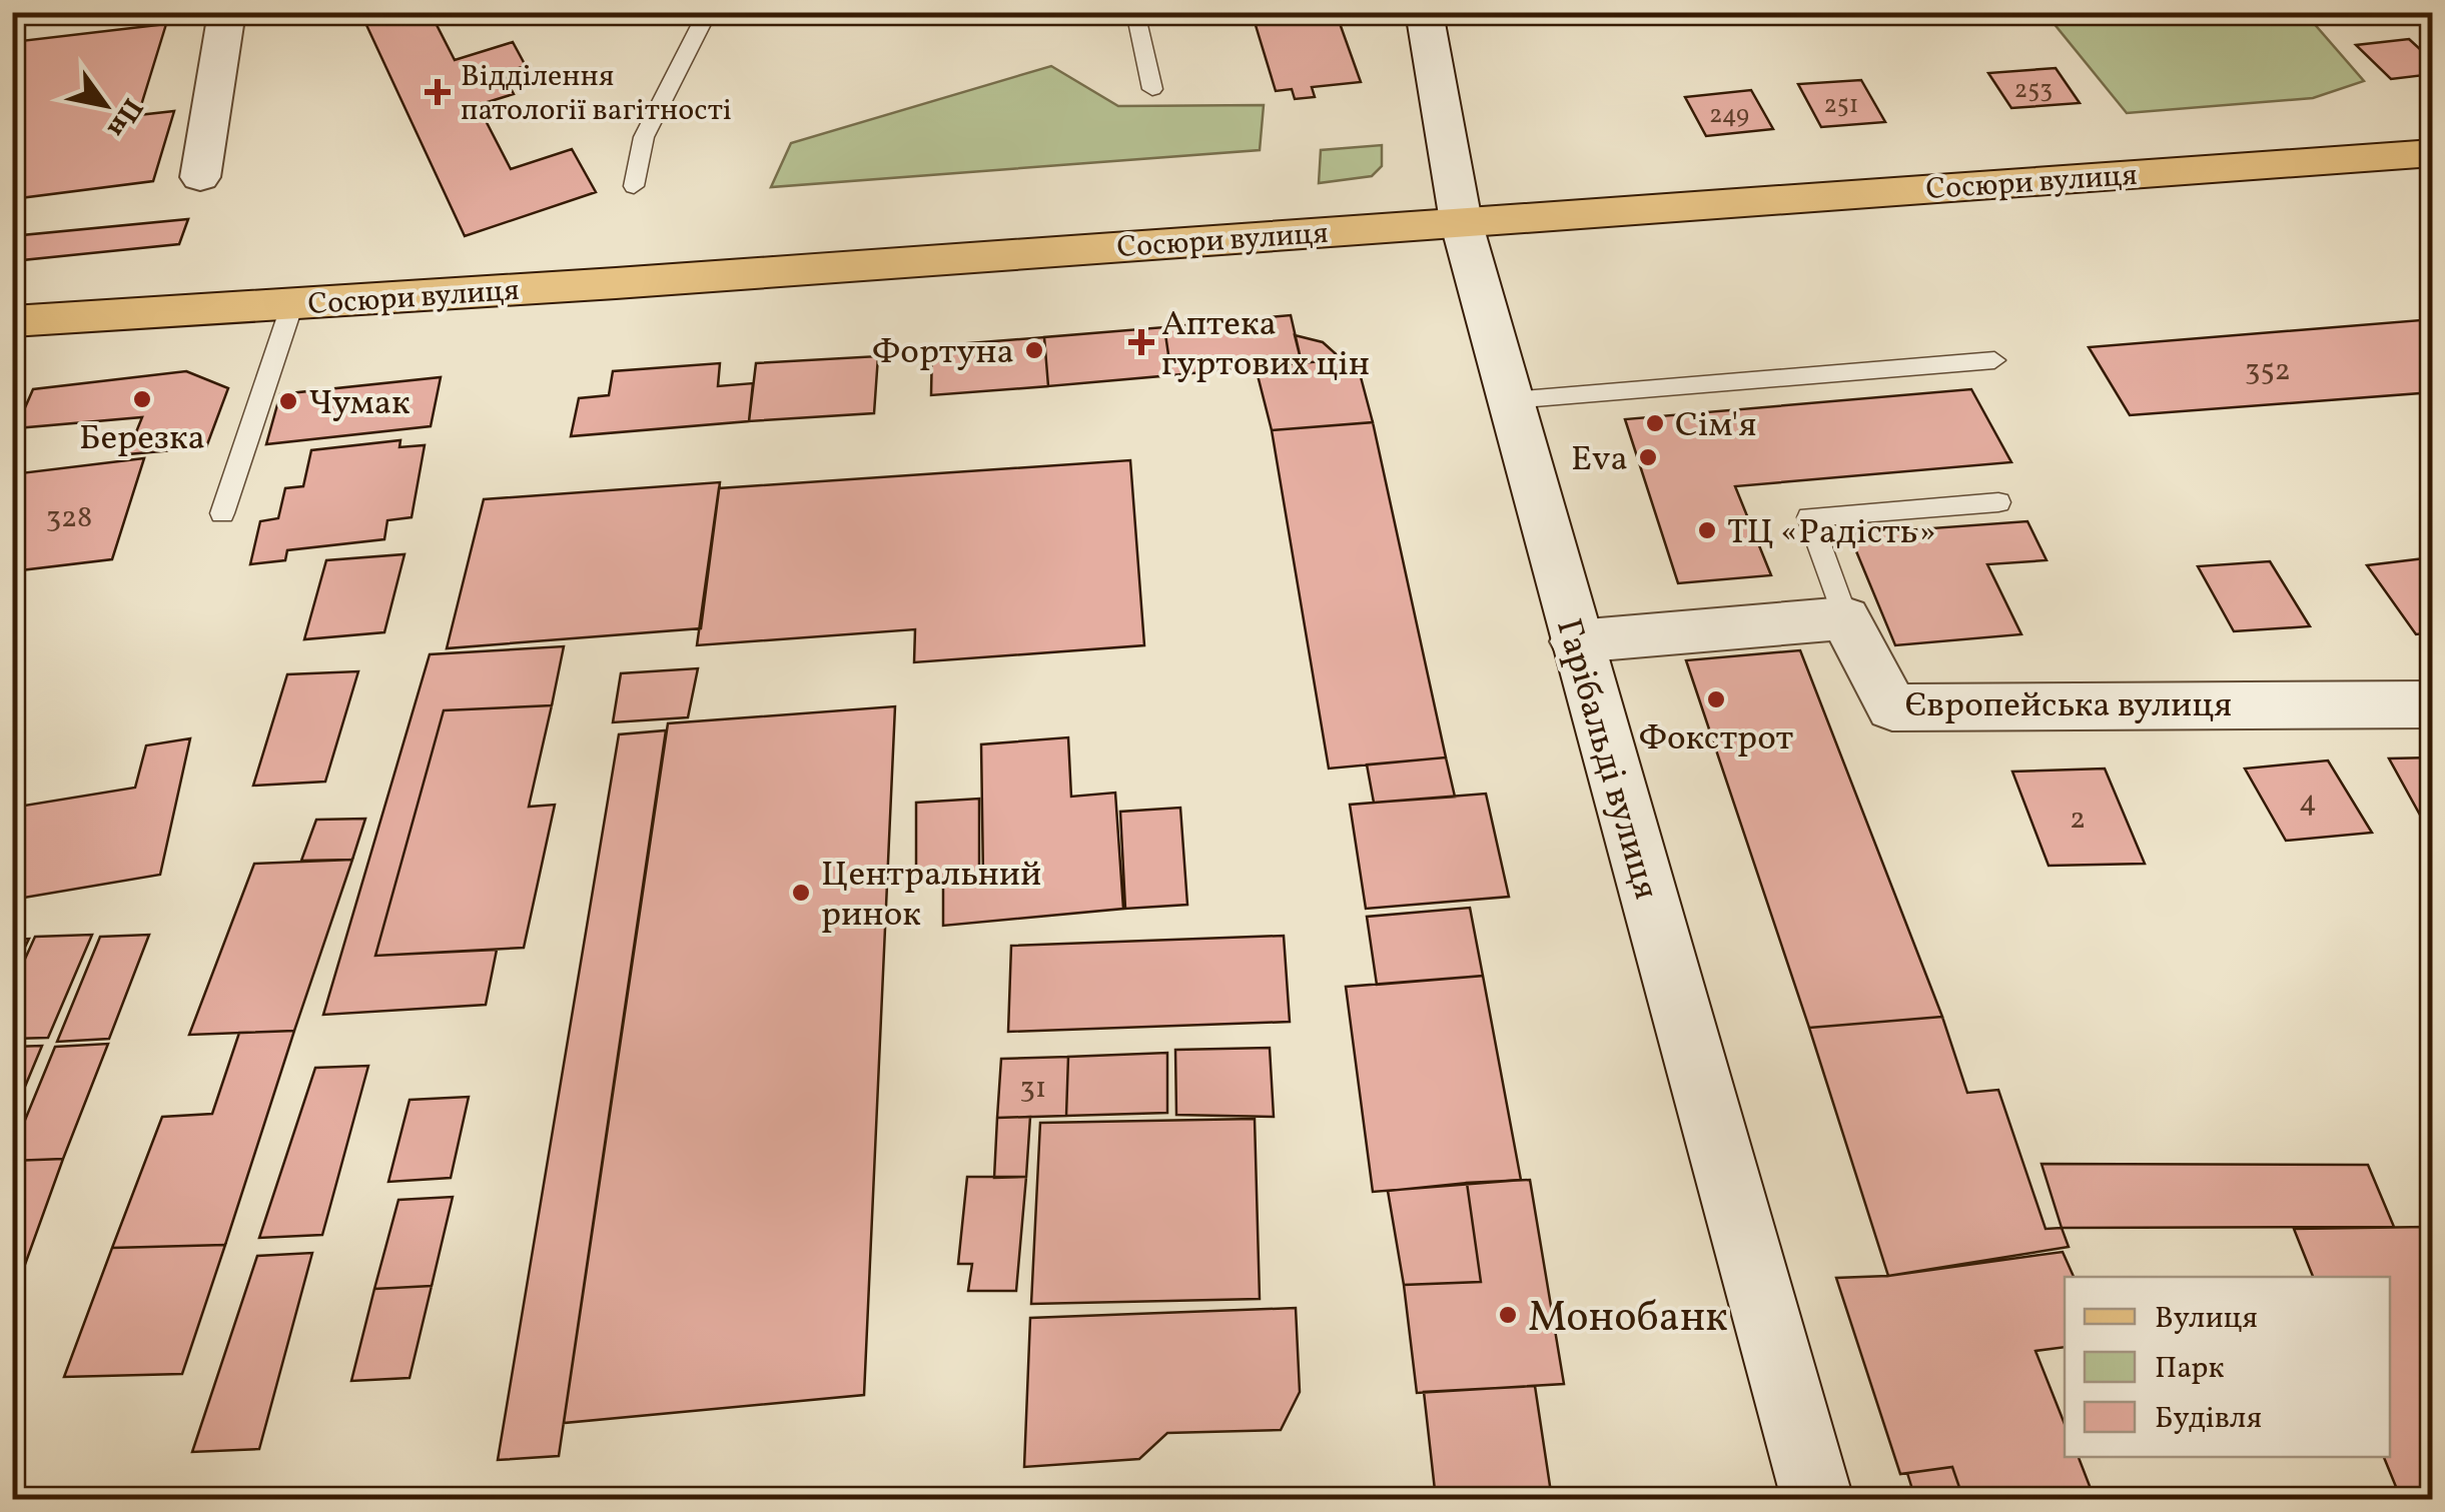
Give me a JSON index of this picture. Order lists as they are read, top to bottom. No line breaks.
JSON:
{"streets":{"main road":["Сосюри вулиця","Європейська вулиця","Гарібальді вулиця"]},"crossings":[["Сосюри вулиця","Гарібальді вулиця"]],"places":{"health":["Відділення патології вагітності","Аптека гуртових цін"],"other":["Фортуна","Березка","Чумак","Сім'я","Eva","ТЦ «Радість»","Фокстрот","Центральний ринок","Монобанк"]},"house_numbers":["253","251","249","352","328","4","2","31"],"legend":["Вулиця","Парк","Будівля"],"north":"bottom right"}
